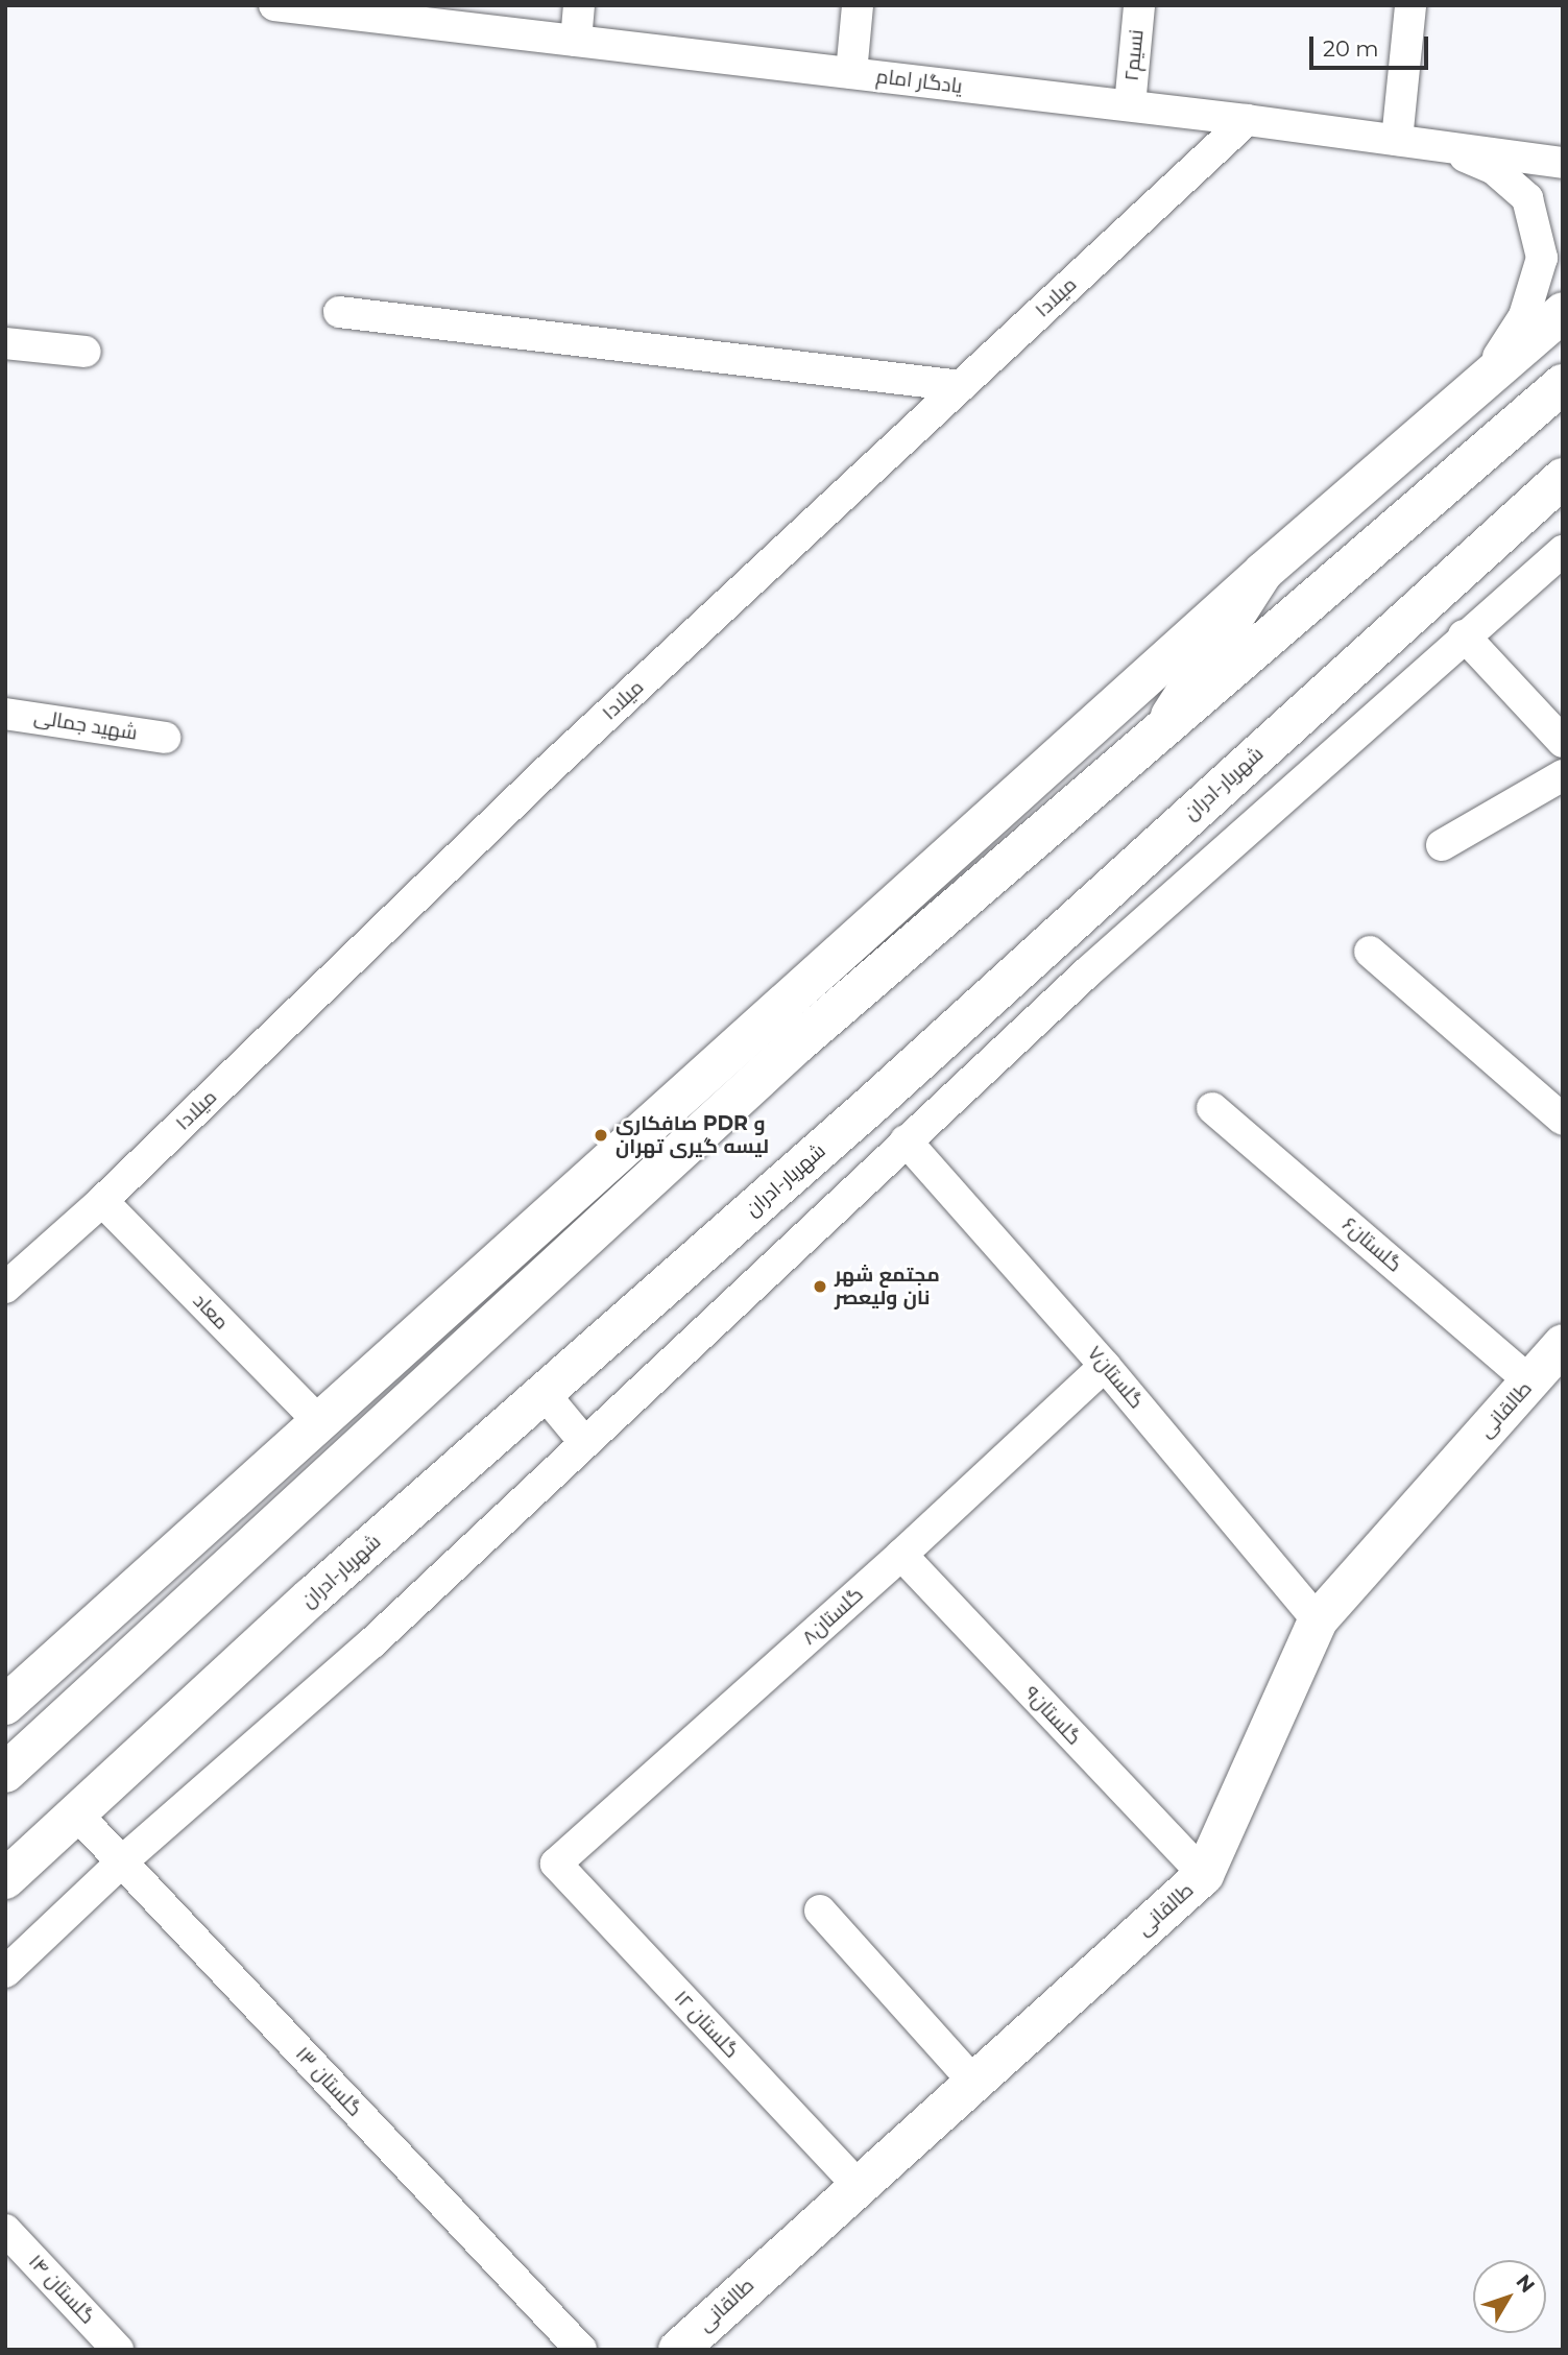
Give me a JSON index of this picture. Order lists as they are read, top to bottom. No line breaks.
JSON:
{"streets":{"main road":["شهریار-ادران","طالقانی"],"street":["نسیم۲","یادگار امام","میلاد۱","شهید جمالی","گلستان۶","معاد","گلستان۷","گلستان۸","گلستان۹","گلستان ۱۲","گلستان ۱۳","گلستان ۱۴"]},"crossings":[["نسیم۲","یادگار امام"],["یادگار امام","میلاد۱"],["میلاد۱","معاد"],["شهریار-ادران","گلستان ۱۳"],["گلستان۶","طالقانی"],["گلستان۷","طالقانی"],["گلستان۷","گلستان۸"],["طالقانی","گلستان۹"],["طالقانی","گلستان ۱۲"],["گلستان۸","گلستان۹"],["گلستان۸","گلستان ۱۲"]],"places":["صافکاری PDR و لیسه گیری تهران","مجتمع شهر نان ولیعصر"],"scale_bar":"20 m","north":"top right"}
